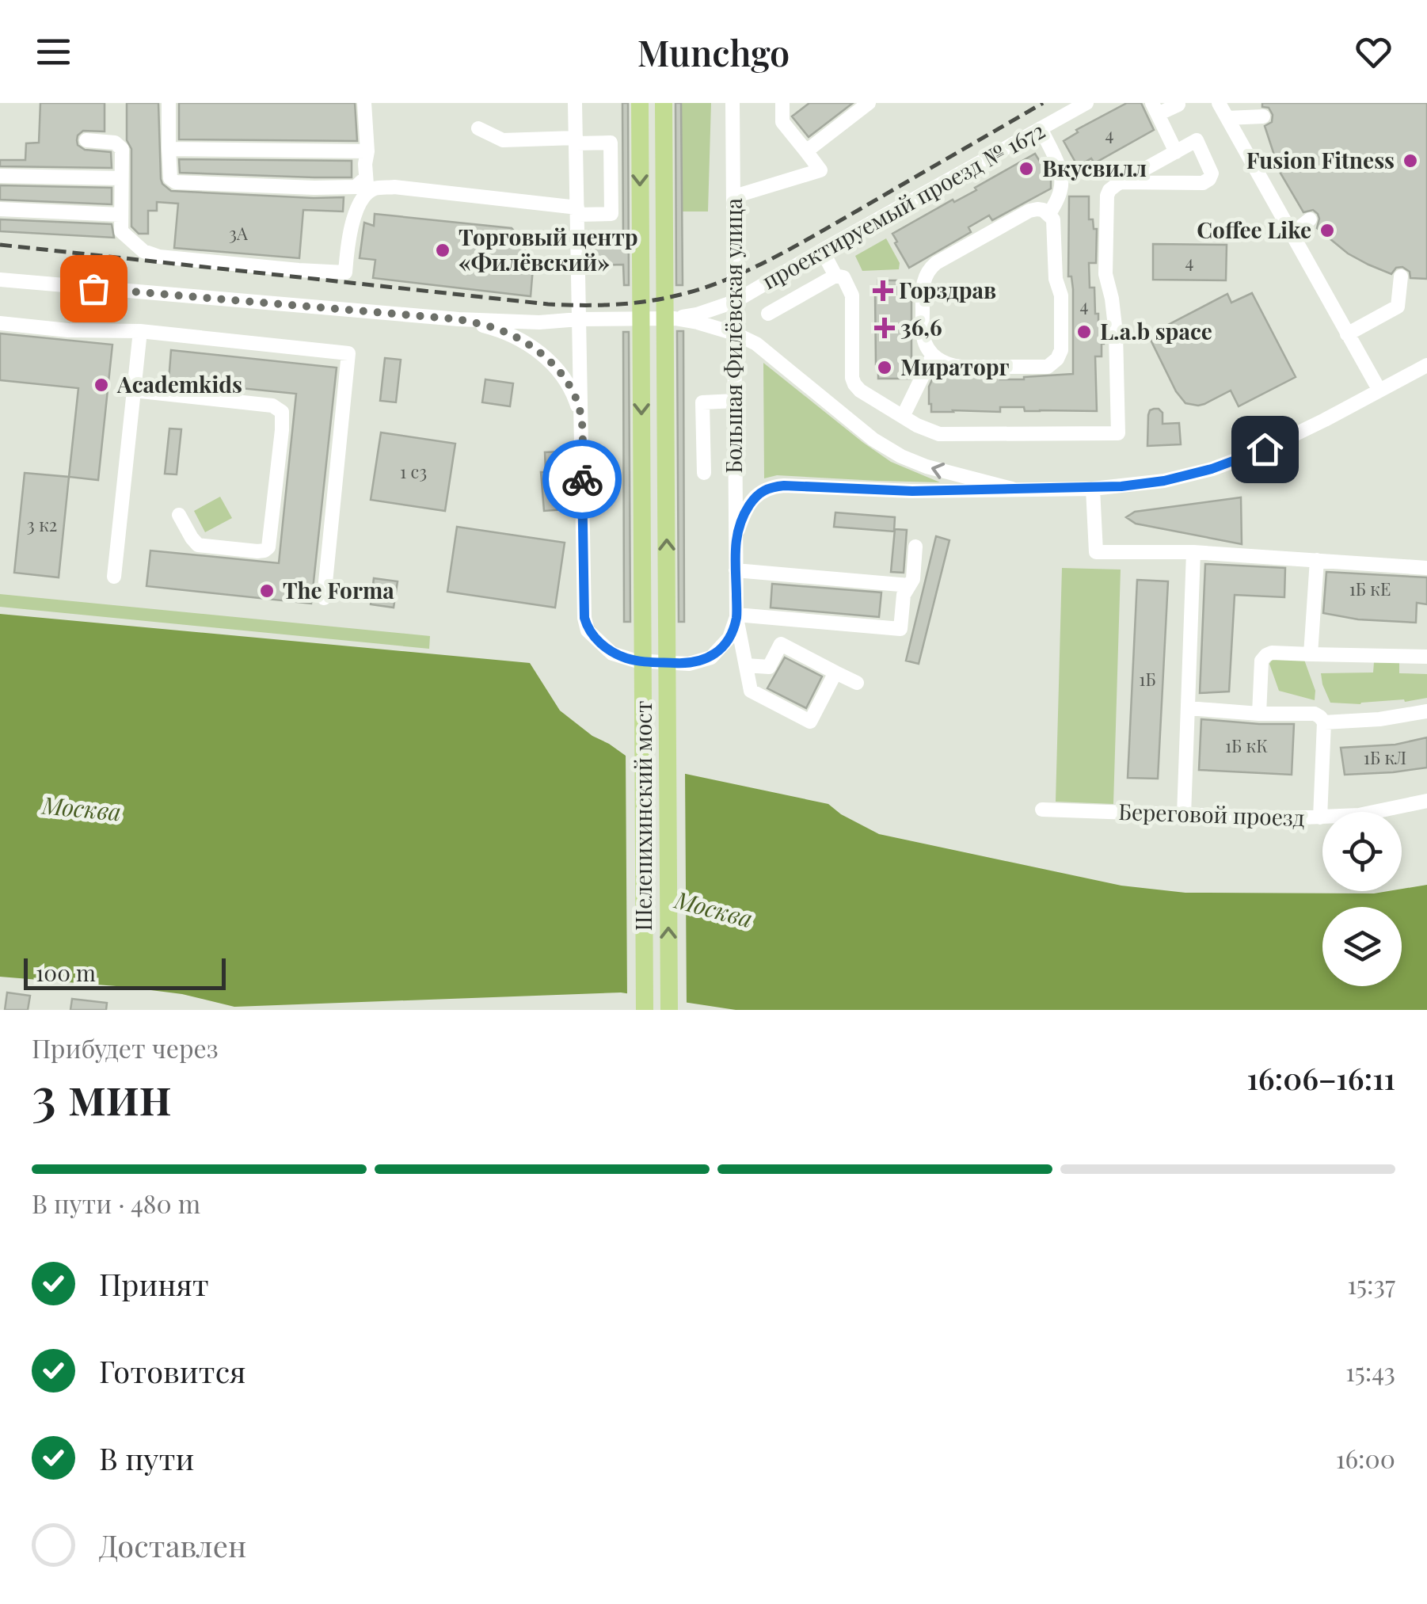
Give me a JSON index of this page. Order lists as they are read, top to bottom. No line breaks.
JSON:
{"streets":{"main road":["Шелепихинский мост"],"street":["проектируемый проезд № 1672","Большая Филёвская улица","Береговой проезд"]},"crossings":[["проектируемый проезд № 1672","Большая Филёвская улица"],["проектируемый проезд № 1672","Шелепихинский мост"]],"water":["Москва"],"places":{"other":["Fusion Fitness","Вкусвилл","Coffee Like","Торговый центр «Филёвский»","L.a.b space","Мираторг","Academkids","The Forma"],"health":["Горздрав","36,6"]},"house_numbers":["4","3А","4","4","1 с3","3 к2","1Б кЕ","1Б","1Б кК","1Б кЛ"],"scale_bar":"100 m","page":{"header":"Munchgo","scale":"100 m","heading":["3 мин","Прибудет через","16:06–16:11"],"bar":"В пути · 480 m","list":[["Принят","15:37"],["Готовится","15:43"],["В пути","16:00"],"Доставлен"]}}
